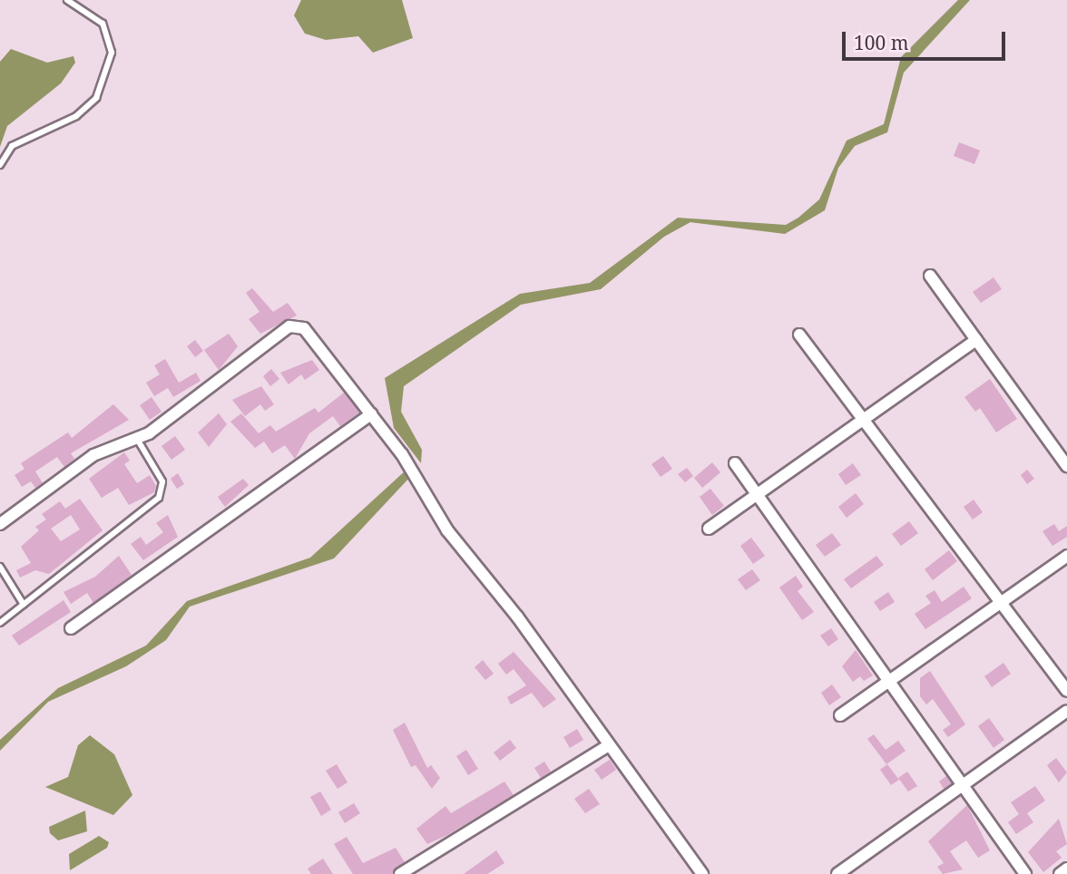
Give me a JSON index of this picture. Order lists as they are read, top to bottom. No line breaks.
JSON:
{"scale_bar":"100 m"}
